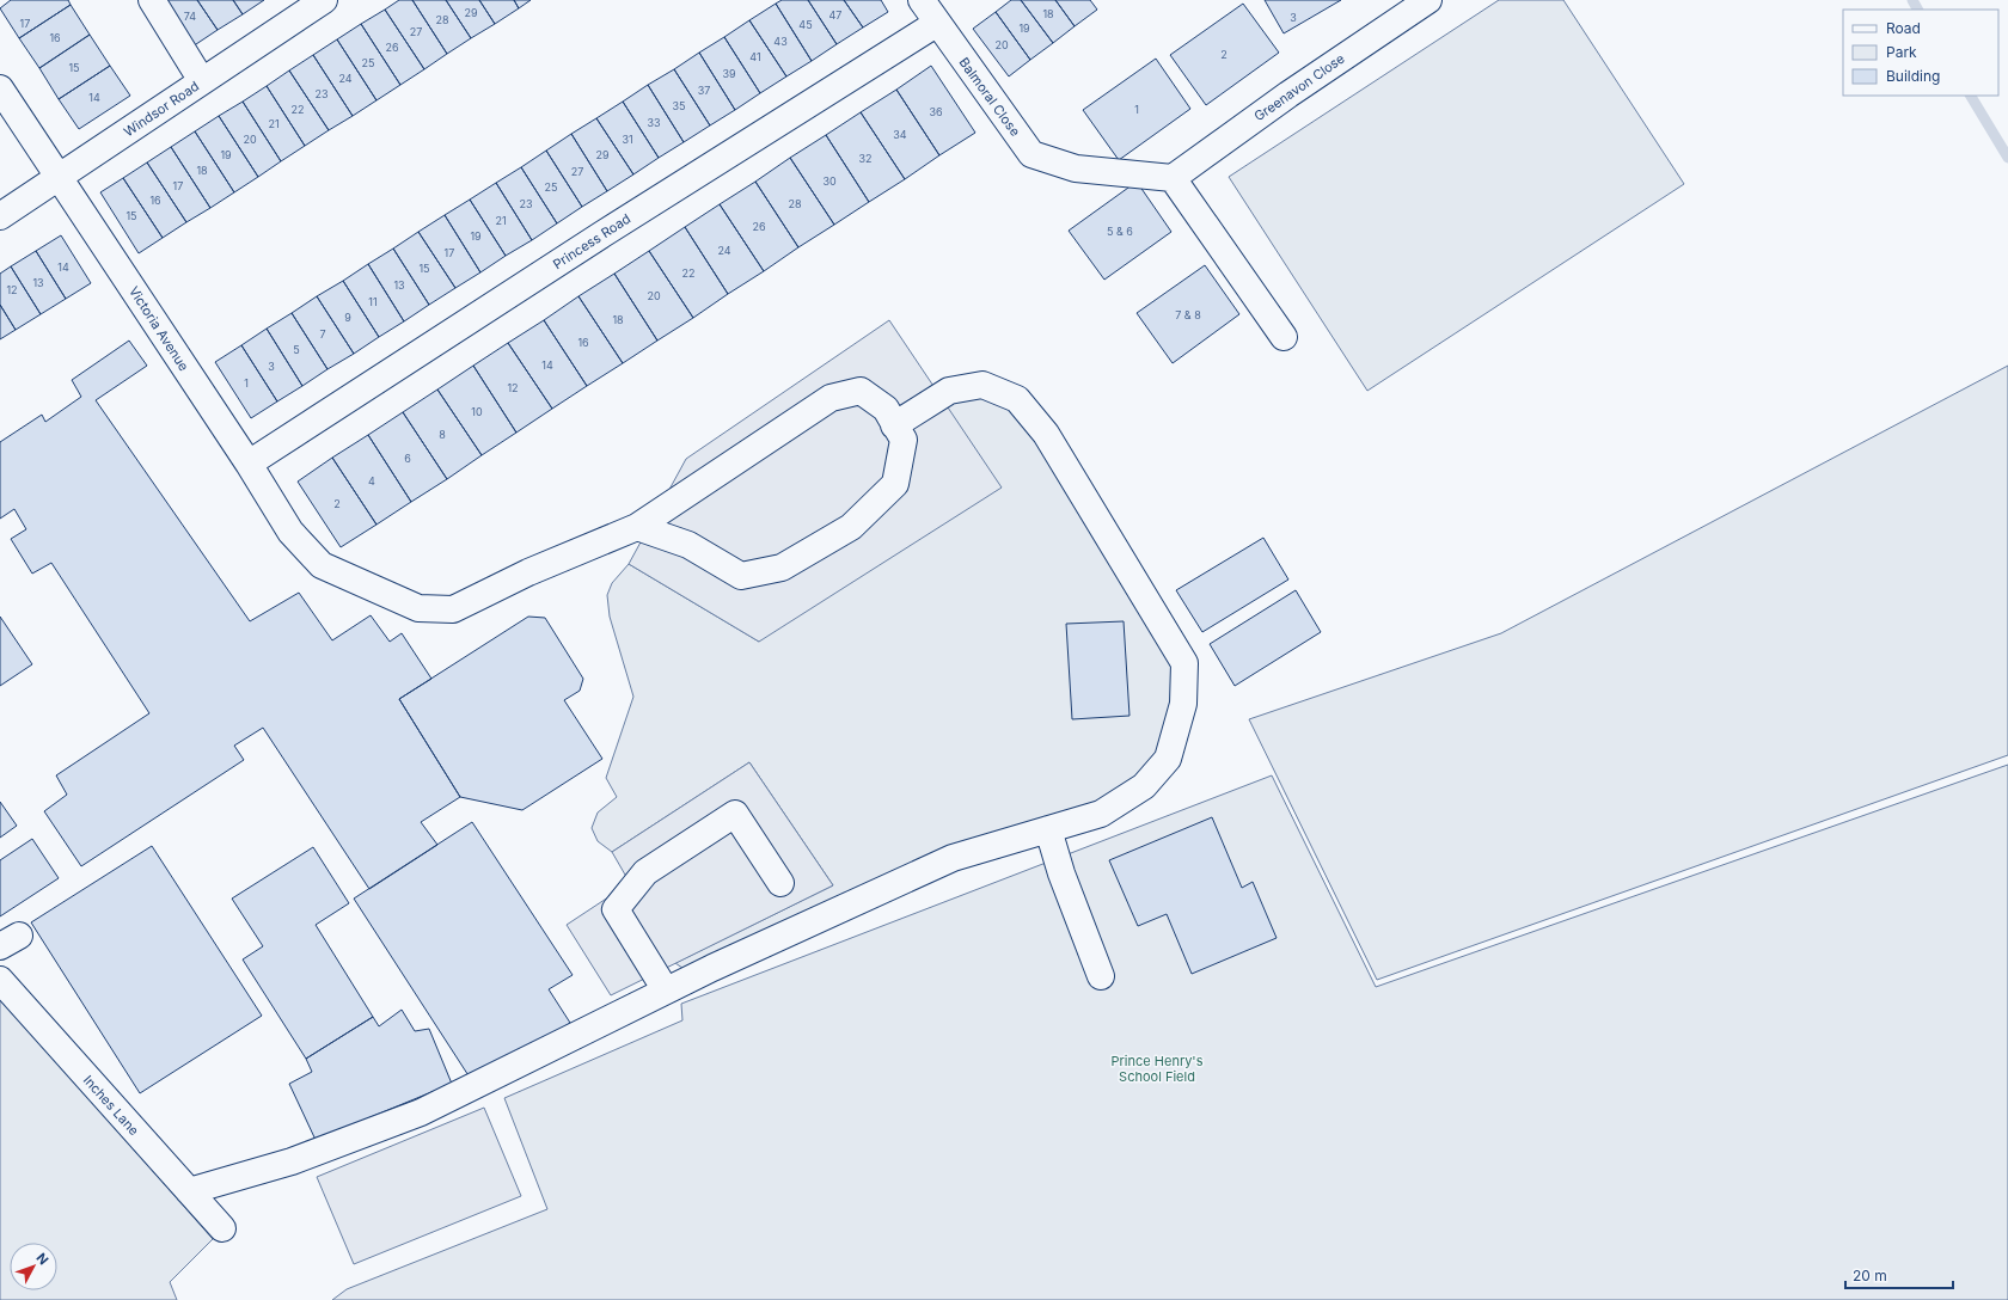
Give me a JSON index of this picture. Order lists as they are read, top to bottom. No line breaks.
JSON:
{"streets":{"street":["Greenavon Close","Balmoral Close","Windsor Road","Princess Road","Victoria Avenue","Inches Lane"]},"crossings":[["Greenavon Close","Balmoral Close"],["Balmoral Close","Princess Road"],["Windsor Road","Victoria Avenue"],["Princess Road","Victoria Avenue"]],"parks":["Prince Henry's School Field"],"house_numbers":["29","18","47","74","3","28","17","45","19","27","16","43","20","26","2","41","25","15","39","24","37","23","14","35","22","1","36","33","21","34","20","31","19","29","32","18","27","30","17","25","16","23","28","15","21","26","5 & 6","19","24","17","14","15","22","13","13","12","20","11","7 & 8","9","18","7","16","5","14","3","1","12","10","8","6","4","2"],"legend":["Road","Park","Building"],"scale_bar":"20 m","north":"top right"}
